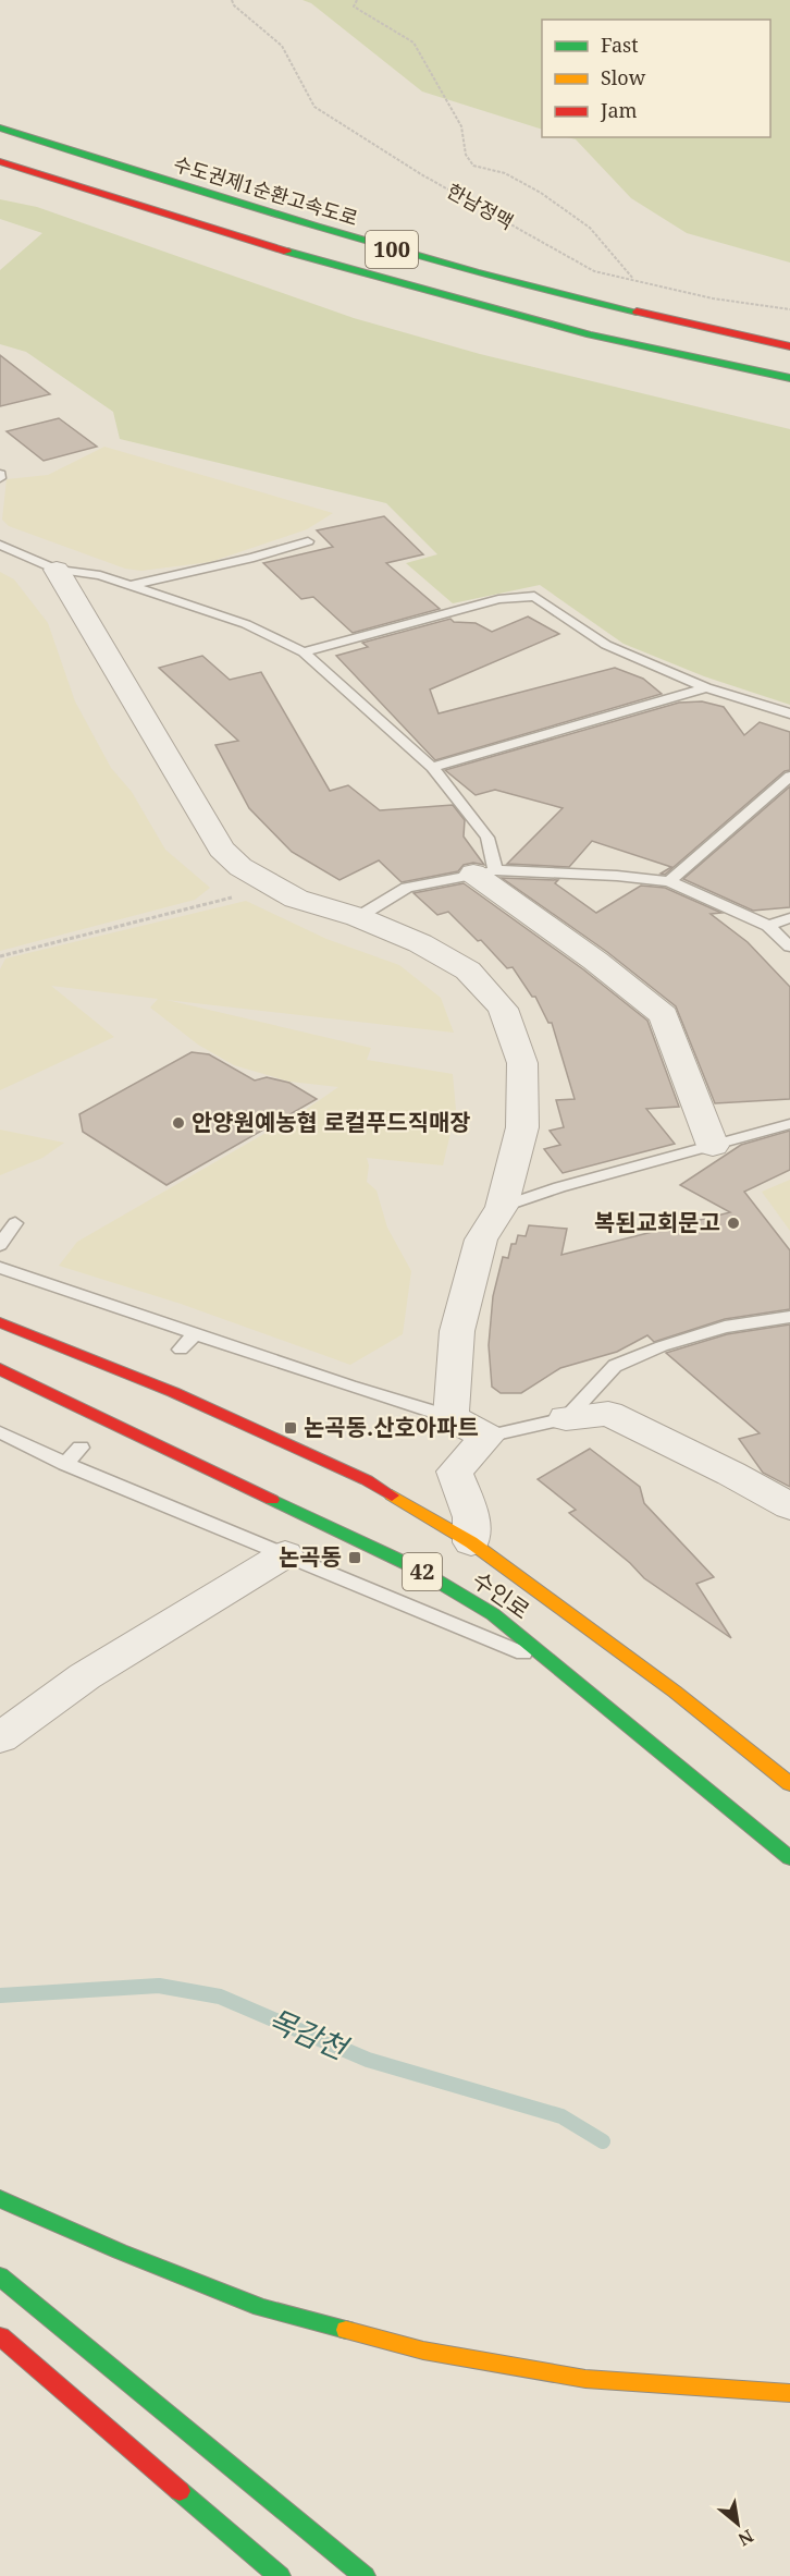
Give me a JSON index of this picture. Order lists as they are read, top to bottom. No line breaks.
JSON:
{"streets":{"main road":["수도권제1순환고속도로","100","42","수인로"],"path":["한남정맥"]},"water":["목감천"],"places":{"other":["안양원예농협 로컬푸드직매장","복된교회문고"],"transit":["논곡동.산호아파트","논곡동"]},"legend":["Fast","Slow","Jam"],"north":"bottom right"}
